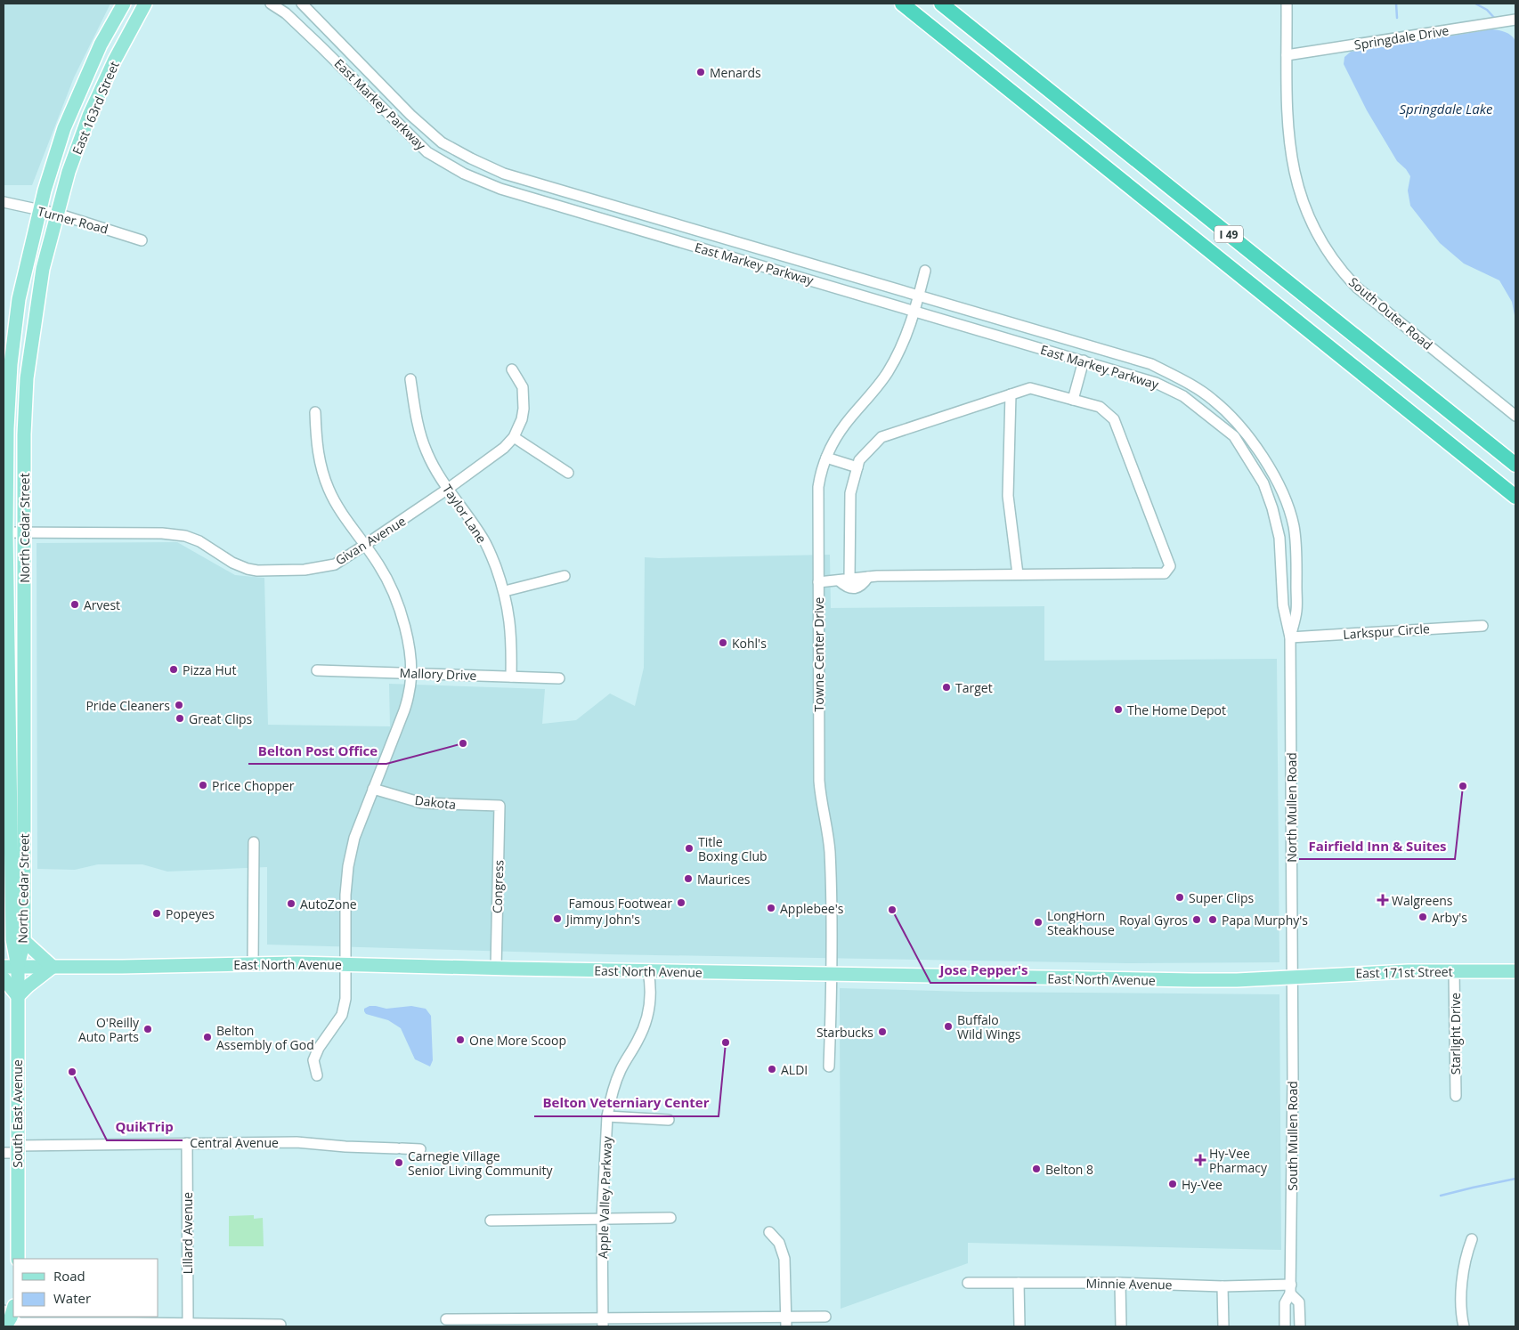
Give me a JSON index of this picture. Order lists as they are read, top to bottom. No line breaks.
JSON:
{"streets":{"highway":["I 49"],"main road":["East 163rd Street","North Cedar Street","East North Avenue","East 171st Street","South East Avenue"],"street":["Springdale Drive","East Markey Parkway","Turner Road","South Outer Road","Taylor Lane","Givan Avenue","Larkspur Circle","Towne Center Drive","Mallory Drive","Dakota","North Mullen Road","Congress","Starlight Drive","South Mullen Road","Central Avenue","Apple Valley Parkway","Lillard Avenue","Minnie Avenue"]},"crossings":[["Springdale Drive","South Outer Road"],["East Markey Parkway","Larkspur Circle"],["East Markey Parkway","Towne Center Drive"],["East Markey Parkway","North Mullen Road"],["East 163rd Street","Turner Road"],["East 163rd Street","North Cedar Street"],["Turner Road","North Cedar Street"],["Taylor Lane","Givan Avenue"],["Taylor Lane","Mallory Drive"],["North Cedar Street","Givan Avenue"],["North Cedar Street","East North Avenue"],["North Cedar Street","South East Avenue"],["Larkspur Circle","North Mullen Road"],["Towne Center Drive","East North Avenue"],["Dakota","Congress"],["North Mullen Road","East North Avenue"],["North Mullen Road","East 171st Street"],["North Mullen Road","South Mullen Road"],["Congress","East North Avenue"],["East North Avenue","East 171st Street"],["East North Avenue","South East Avenue"],["East North Avenue","South Mullen Road"],["East North Avenue","Apple Valley Parkway"],["East 171st Street","Starlight Drive"],["East 171st Street","South Mullen Road"],["South East Avenue","Central Avenue"],["South Mullen Road","Minnie Avenue"],["Central Avenue","Lillard Avenue"]],"water":["Springdale Lake"],"places":{"other":["Menards","Arvest","Kohl's","Pizza Hut","Target","Pride Cleaners","The Home Depot","Great Clips","Belton Post Office","Price Chopper","Fairfield Inn & Suites","Title Boxing Club","Maurices","Super Clips","Famous Footwear","AutoZone","Applebee's","Jose Pepper's","Popeyes","Arby's","Jimmy John's","Royal Gyros","Papa Murphy's","LongHorn Steakhouse","Buffalo Wild Wings","O'Reilly Auto Parts","Starbucks","Belton Assembly of God","One More Scoop","Belton Veterniary Center","ALDI","QuikTrip","Carnegie Village Senior Living Community","Belton 8","Hy-Vee"],"health":["Walgreens","Hy-Vee Pharmacy"]},"legend":["Road","Water"]}
